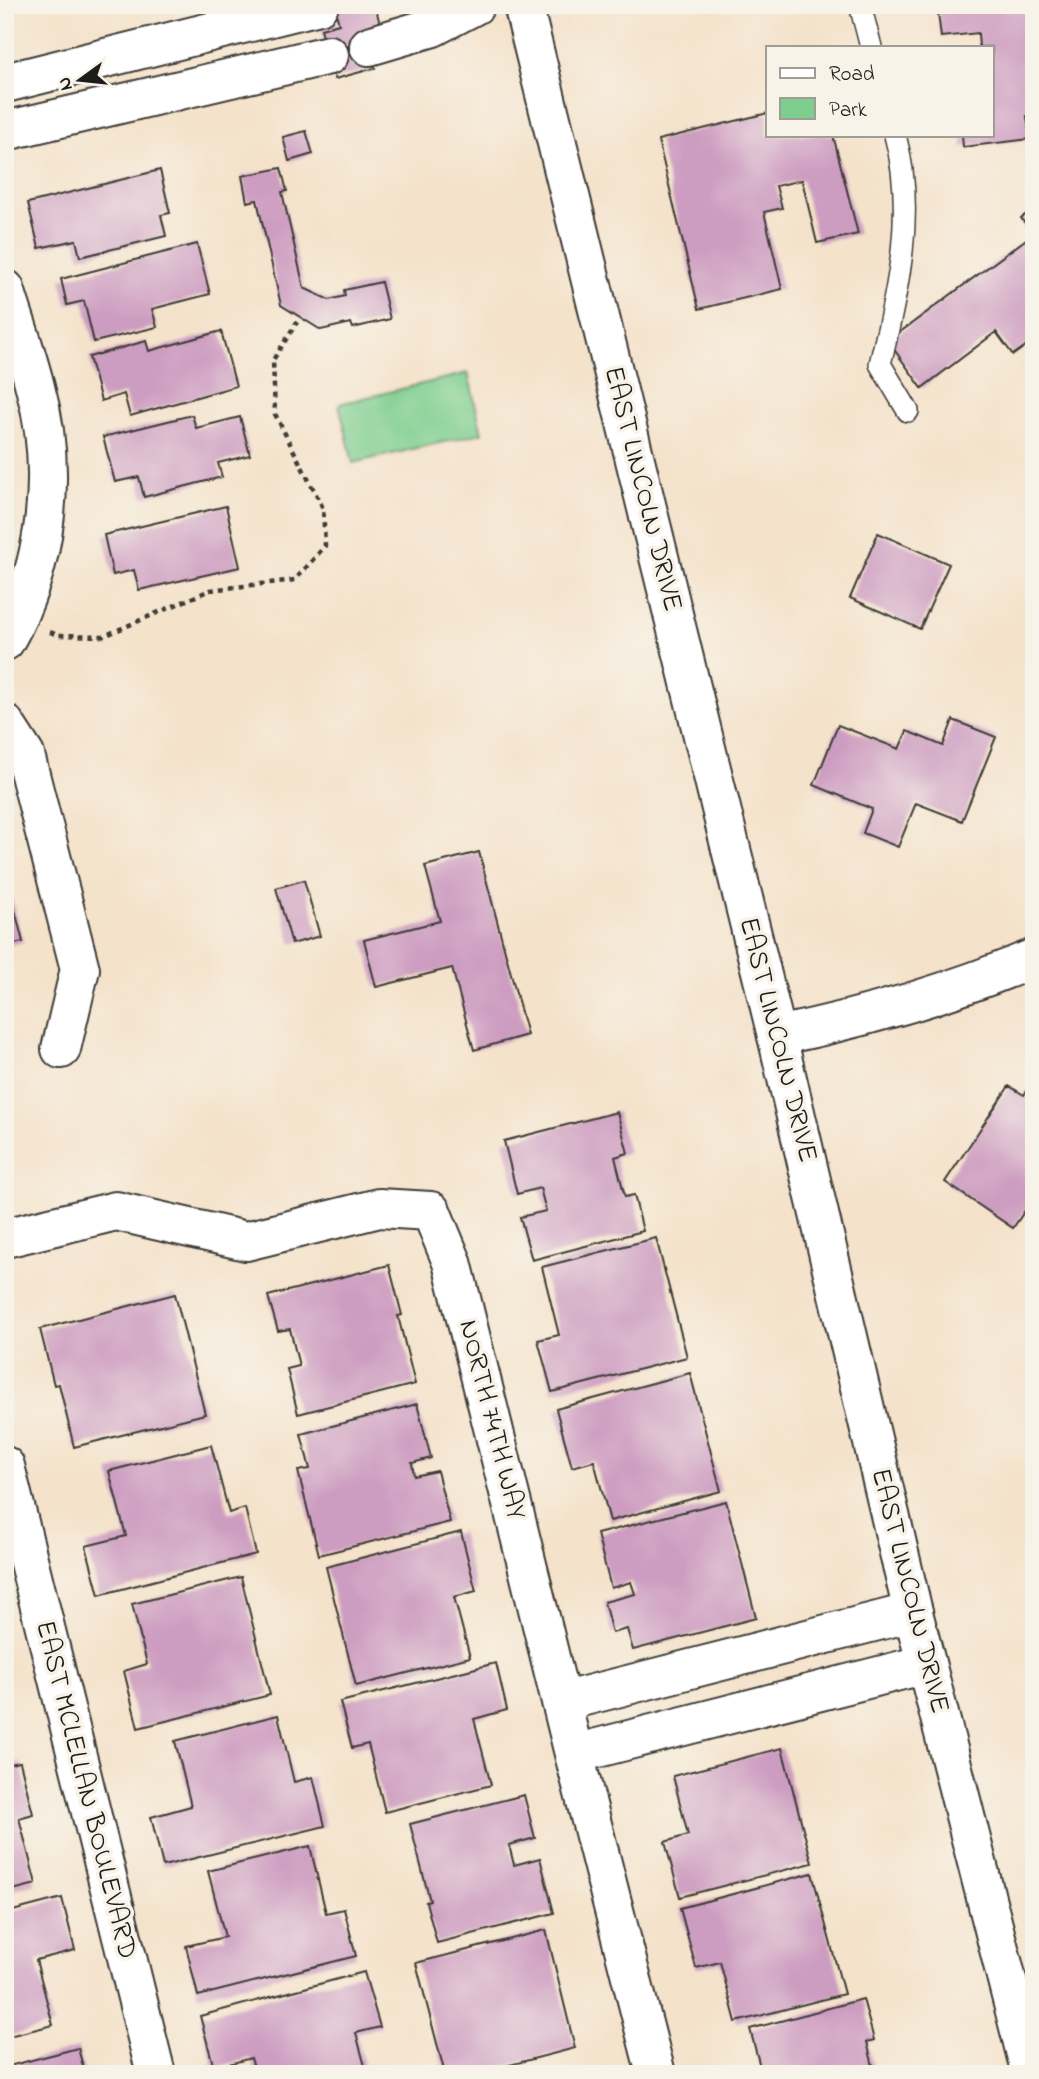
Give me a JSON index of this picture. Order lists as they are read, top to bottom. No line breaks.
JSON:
{"streets":{"street":["EAST LINCOLN DRIVE","NORTH 74TH WAY","EAST MCLELLAN BOULEVARD"]},"legend":["Road","Park"],"north":"left"}
